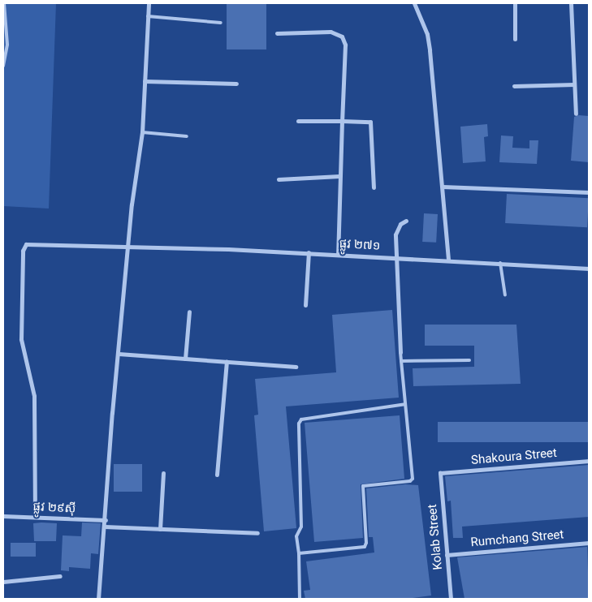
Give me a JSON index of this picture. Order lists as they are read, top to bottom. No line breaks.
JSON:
{"streets":{"street":["ផ្លូវ ២៧១","Shakoura Street","ផ្លូវ ២៩ស៊ី","Kolab Street","Rumchang Street"]},"crossings":[["ផ្លូវ ២៧១","ផ្លូវ ២៩ស៊ី"],["Shakoura Street","Kolab Street"],["Kolab Street","Rumchang Street"]]}
